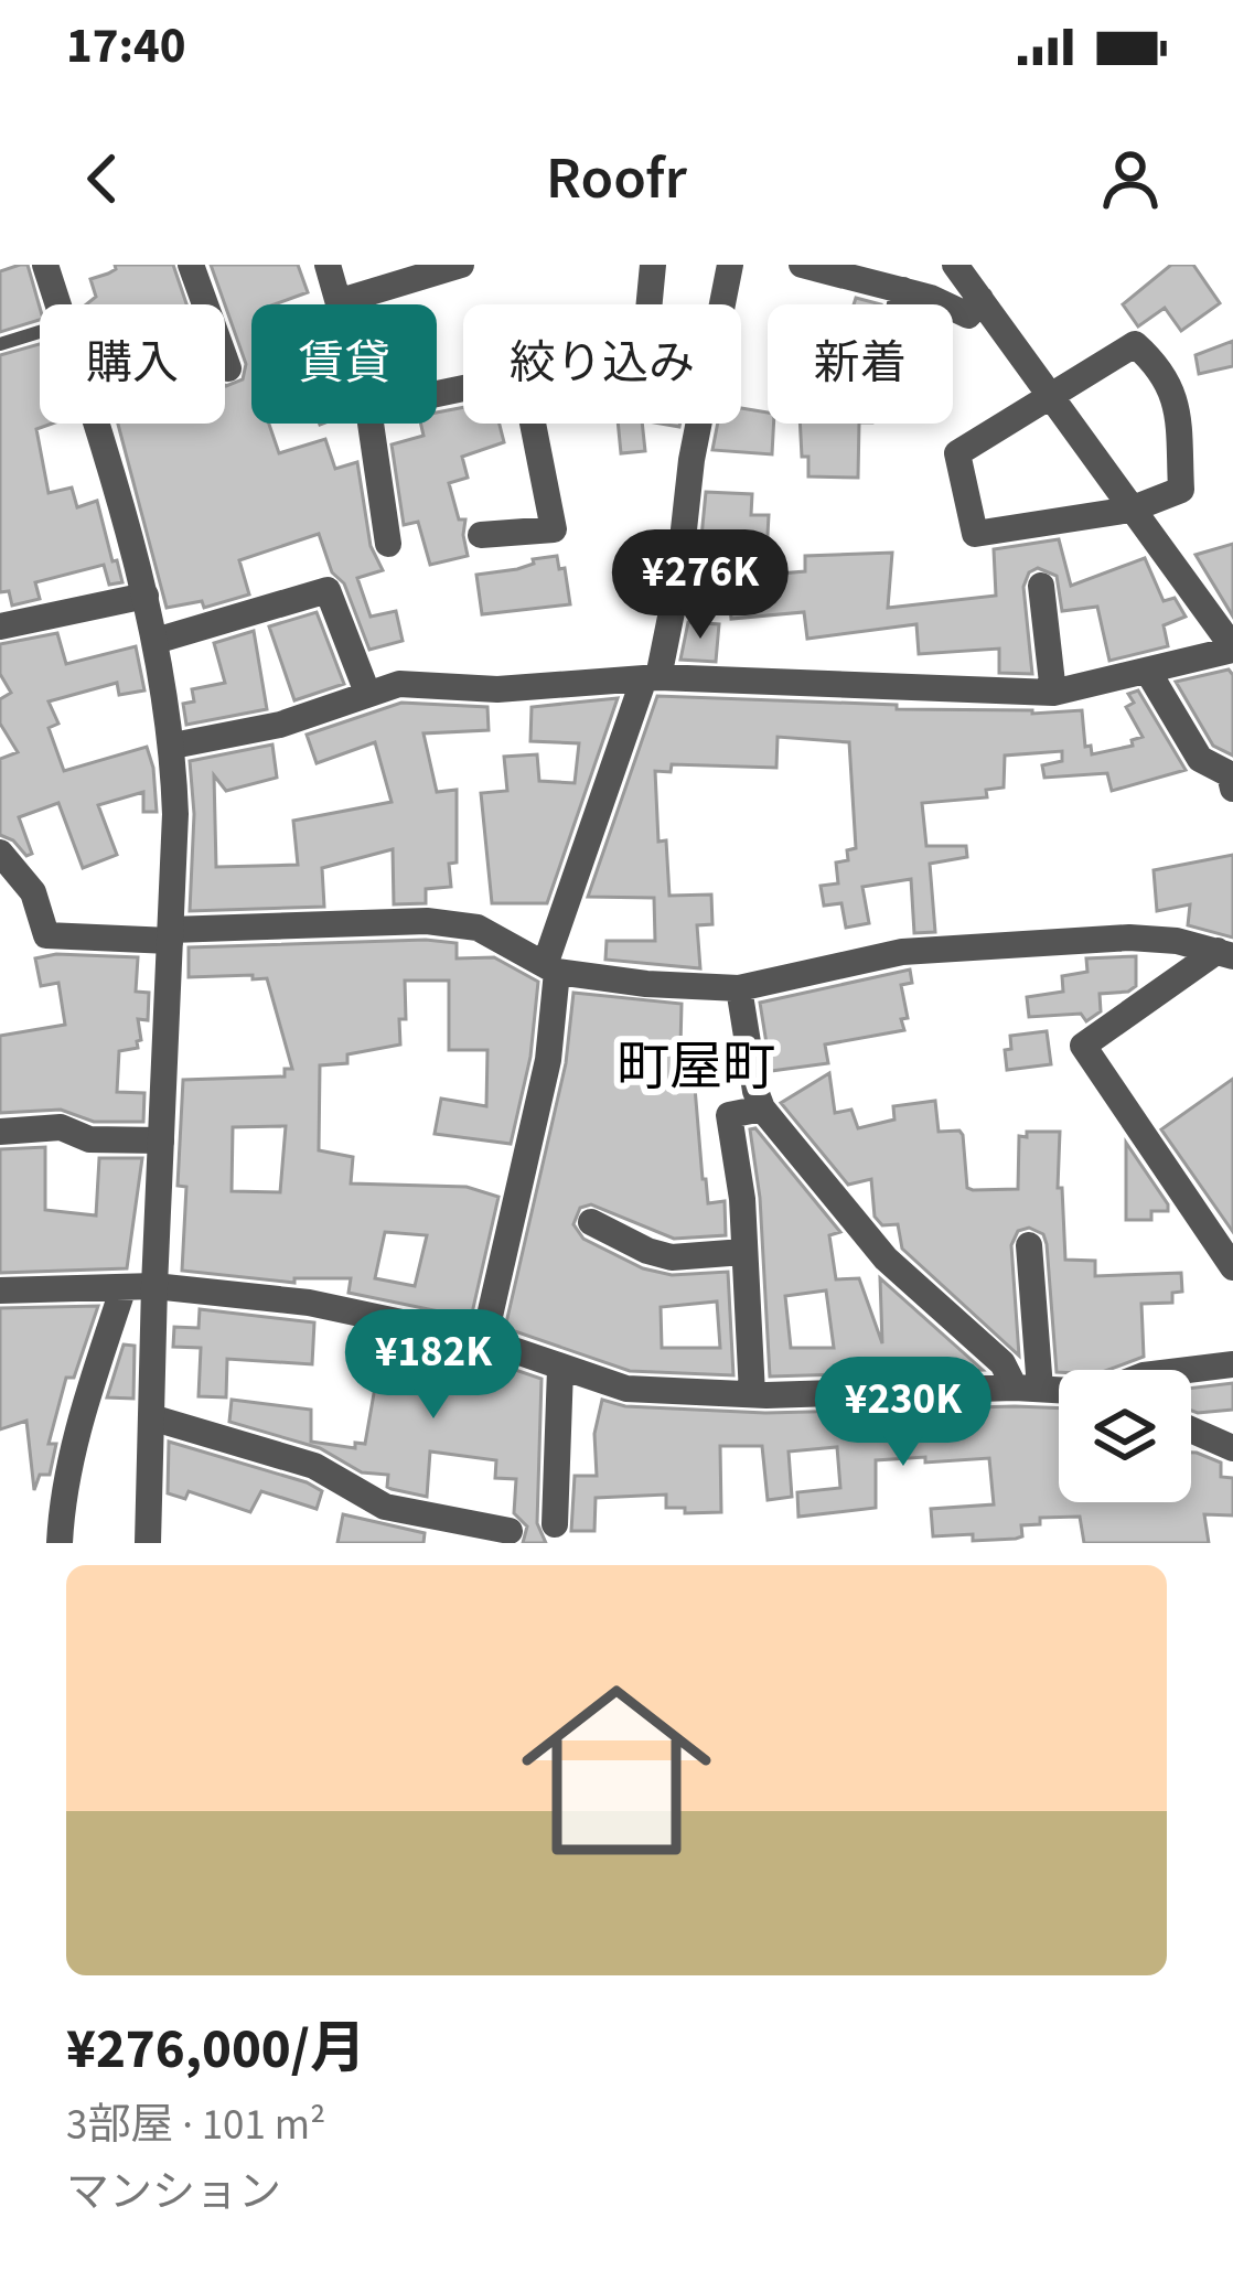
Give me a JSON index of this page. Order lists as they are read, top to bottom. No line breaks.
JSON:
{"districts":["町屋町"],"page":{"status":"17:40","header":"Roofr","chip":["購入","賃貸","絞り込み","新着"],"price":["¥276K","¥182K","¥230K"],"list":[{"name":"¥276,000/月","note":"3部屋 · 101 m² · マンション"}]}}
